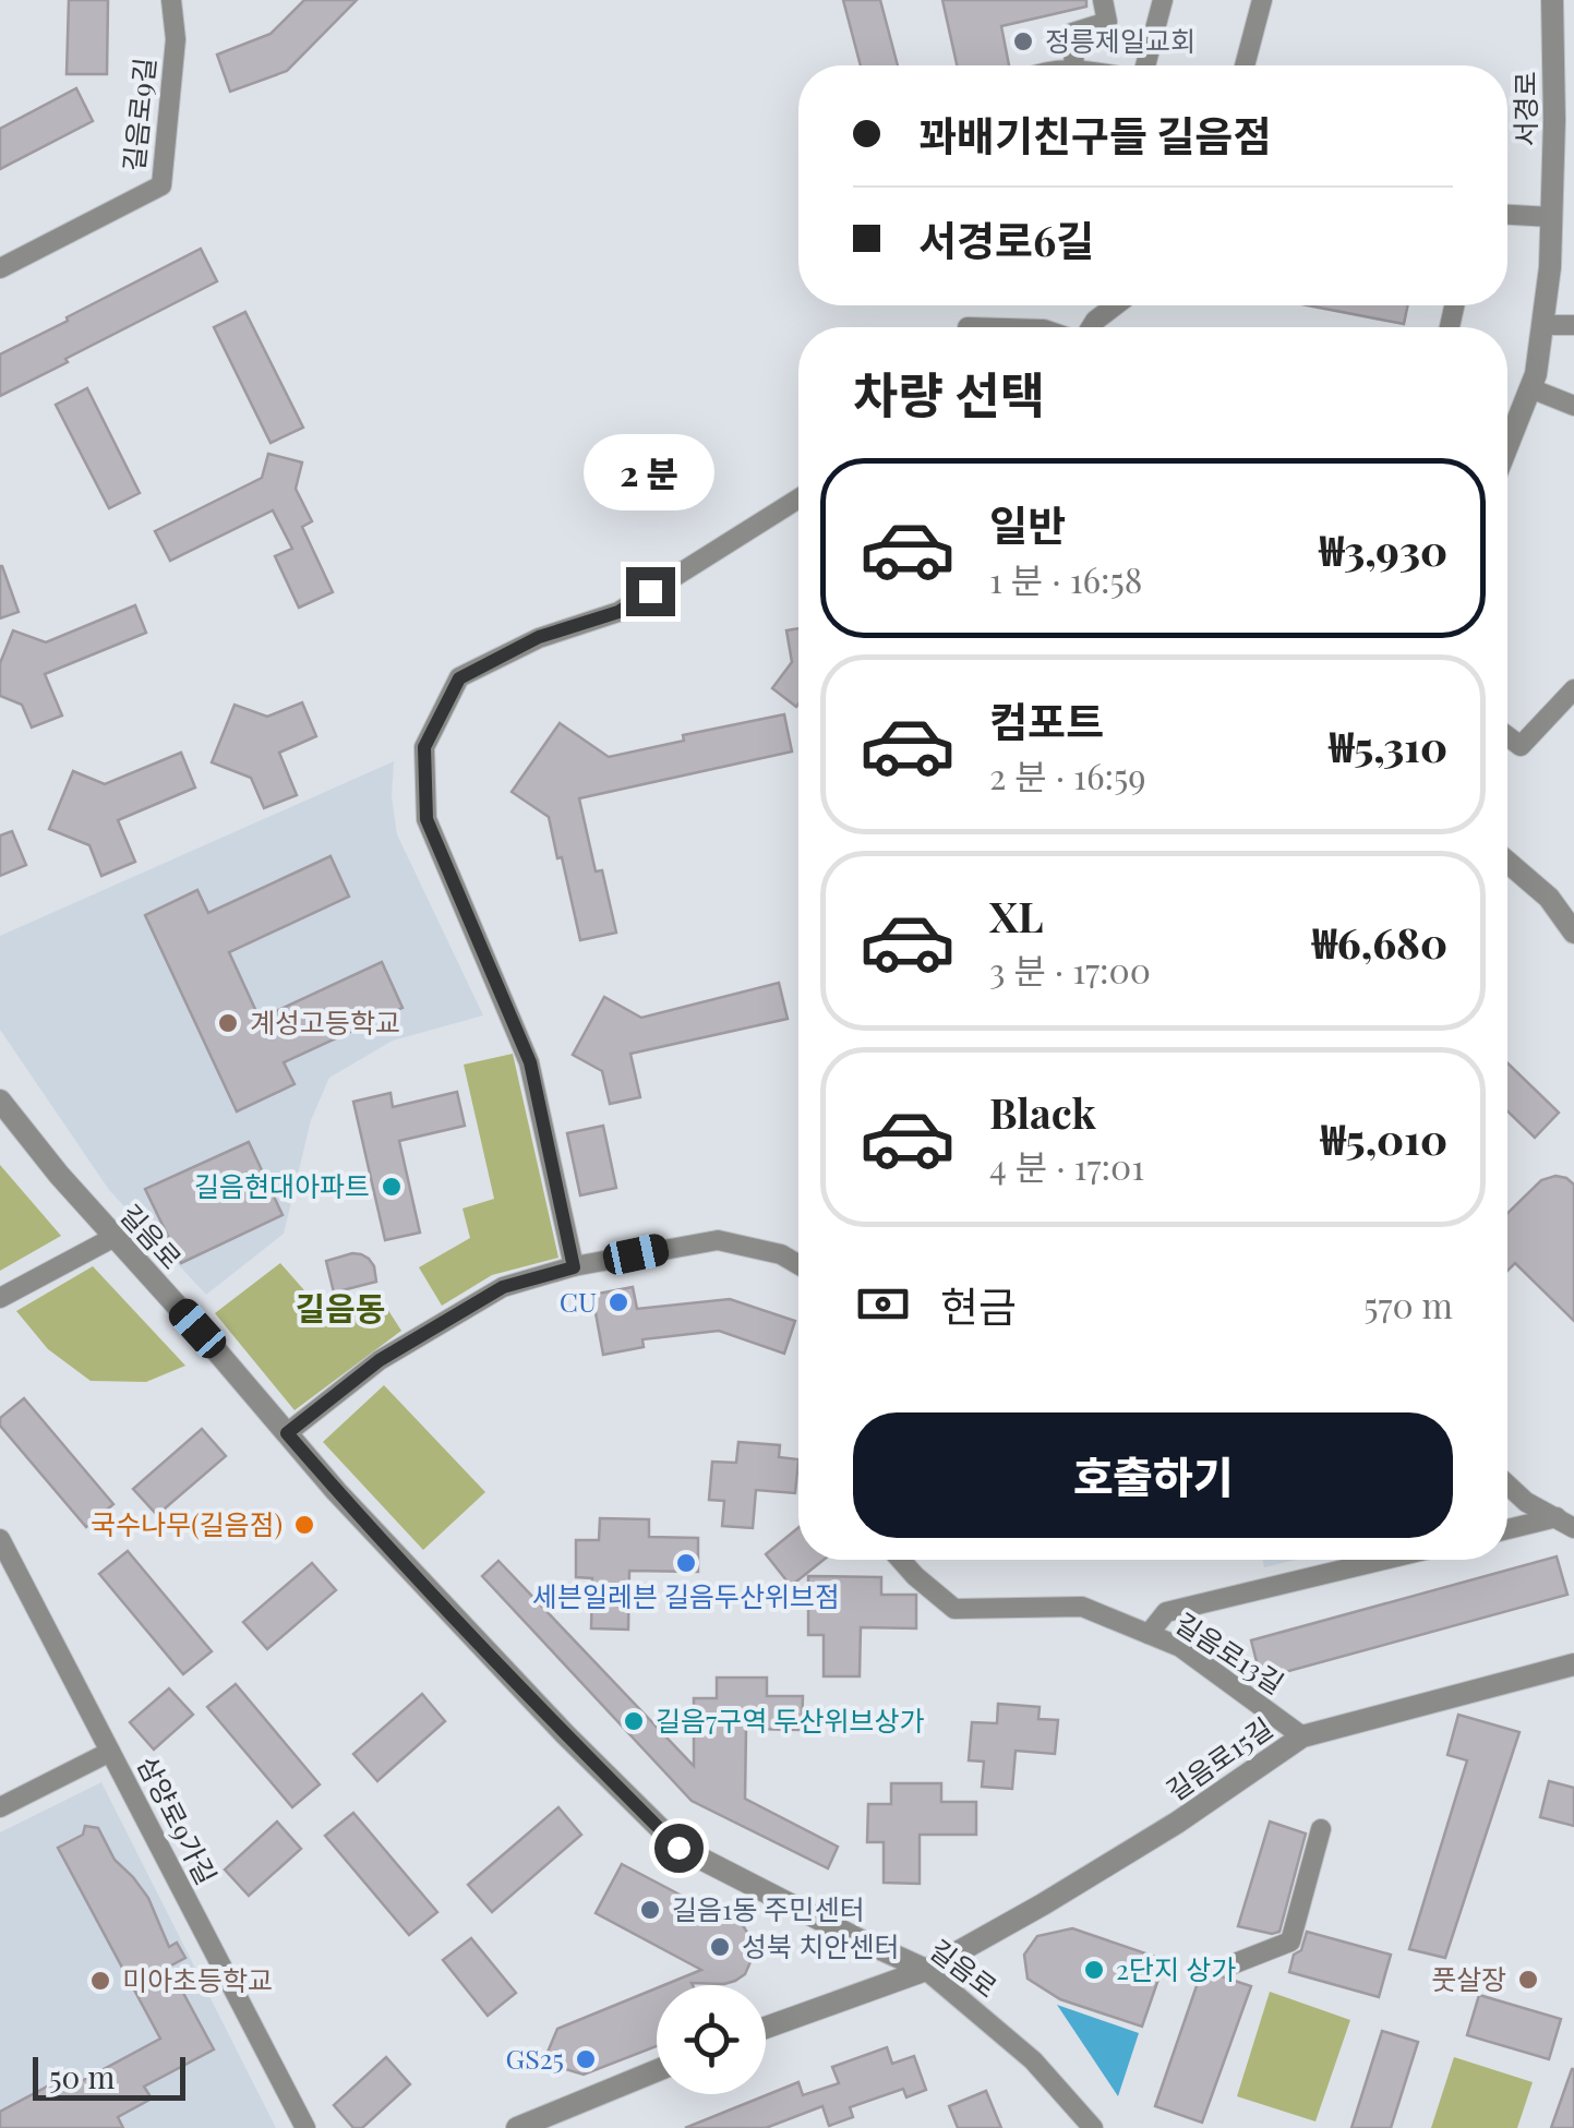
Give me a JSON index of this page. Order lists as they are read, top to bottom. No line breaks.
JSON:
{"streets":{"street":["서경로","길음로9길","길음로","길음로13길","길음로15길","삼양로9가길"]},"crossings":[["길음로","길음로15길"],["길음로13길","길음로15길"]],"districts":["길음동"],"places":["정릉제일교회","계성고등학교","길음현대아파트","CU","국수나무(길음점)","세븐일레븐 길음두산위브점","길음7구역 두산위브상가","길음1동 주민센터","성북 치안센터","2단지 상가","풋살장","미아초등학교","GS25"],"scale_bar":"50 m","page":{"banner":["꽈배기친구들 길음점","서경로6길"],"heading":"차량 선택","bubble":"2 분","list":[{"name":"일반","note":"1 분 · 16:58","value":"₩3,930"},{"name":"컴포트","note":"2 분 · 16:59","value":"₩5,310"},{"name":"XL","note":"3 분 · 17:00","value":"₩6,680"},{"name":"Black","note":"4 분 · 17:01","value":"₩5,010"}],"pay":["현금","570 m"],"buttons":"호출하기","scale":"50 m"}}
